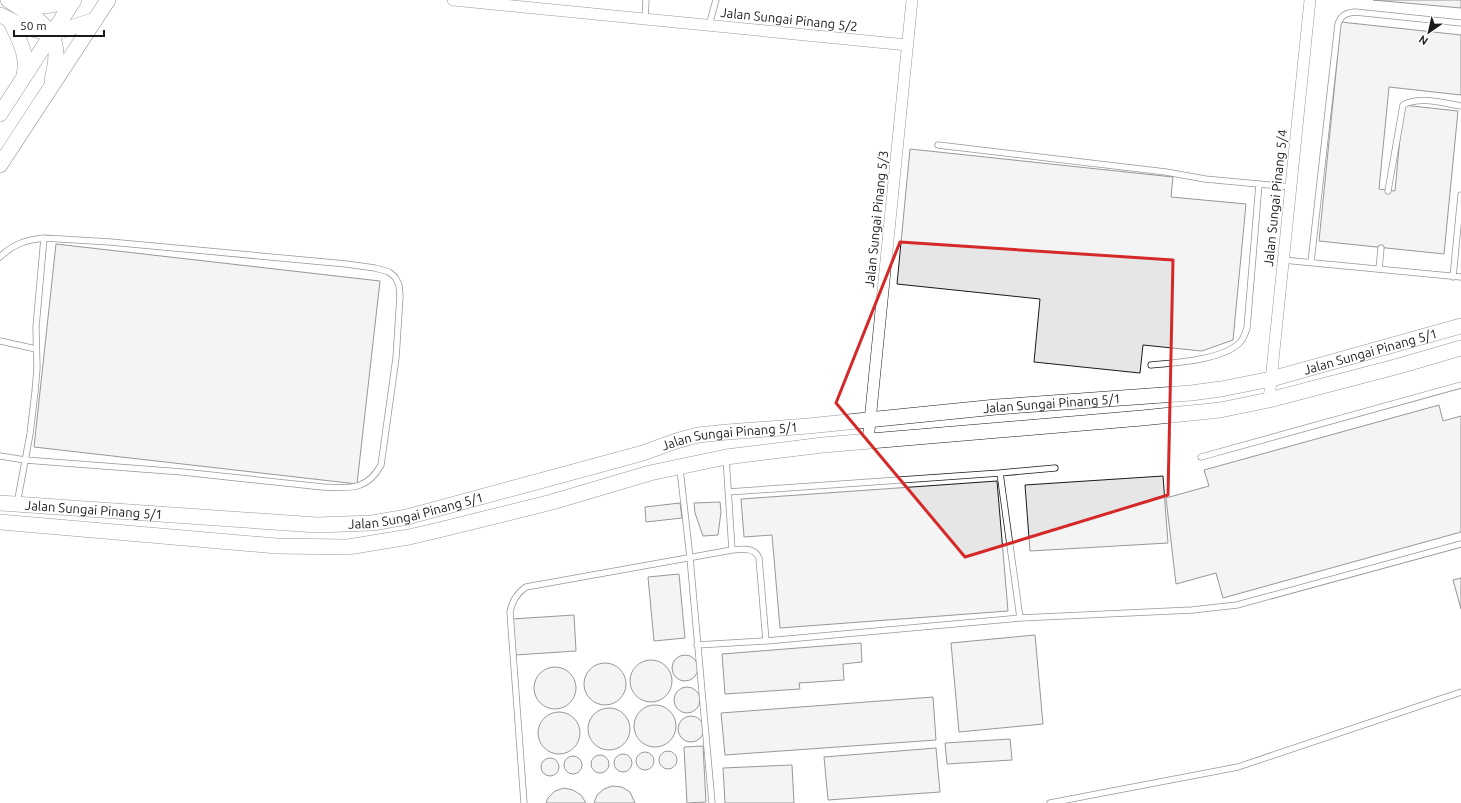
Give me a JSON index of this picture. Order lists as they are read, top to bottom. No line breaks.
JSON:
{"streets":{"street":["Jalan Sungai Pinang 5/2","Jalan Sungai Pinang 5/4","Jalan Sungai Pinang 5/3","Jalan Sungai Pinang 5/1"]},"crossings":[["Jalan Sungai Pinang 5/2","Jalan Sungai Pinang 5/3"],["Jalan Sungai Pinang 5/4","Jalan Sungai Pinang 5/1"],["Jalan Sungai Pinang 5/3","Jalan Sungai Pinang 5/1"]],"scale_bar":"50 m","north":"bottom left"}
